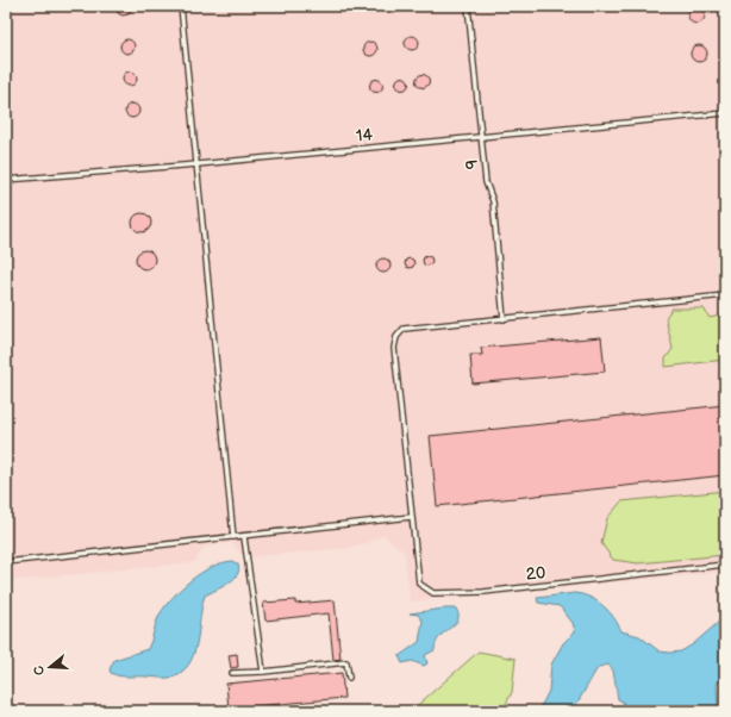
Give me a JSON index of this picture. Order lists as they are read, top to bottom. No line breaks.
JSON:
{"streets":{"lane":["14","9","20"]},"crossings":[["14","9"],["9","20"]],"north":"left"}
